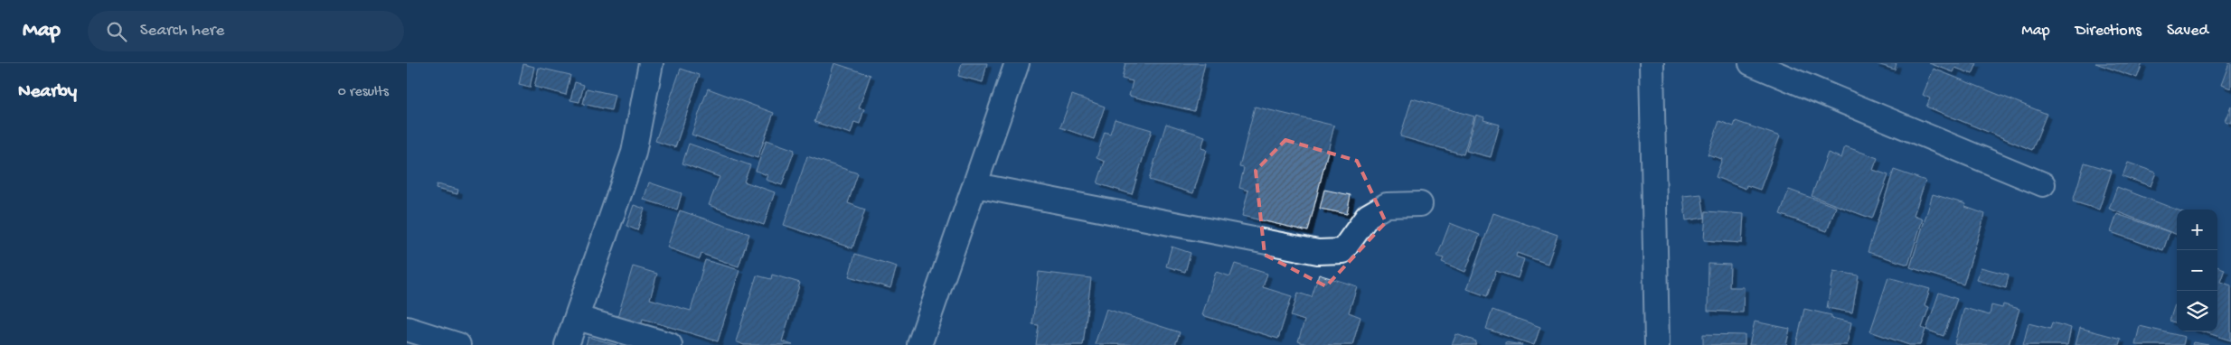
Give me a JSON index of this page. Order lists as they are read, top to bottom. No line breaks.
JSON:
{"page":{"header":"Map","search":"Search here","nav":["Map","Directions","Saved"],"heading":["Nearby","0 results"],"map_buttons":["+","−"]}}
